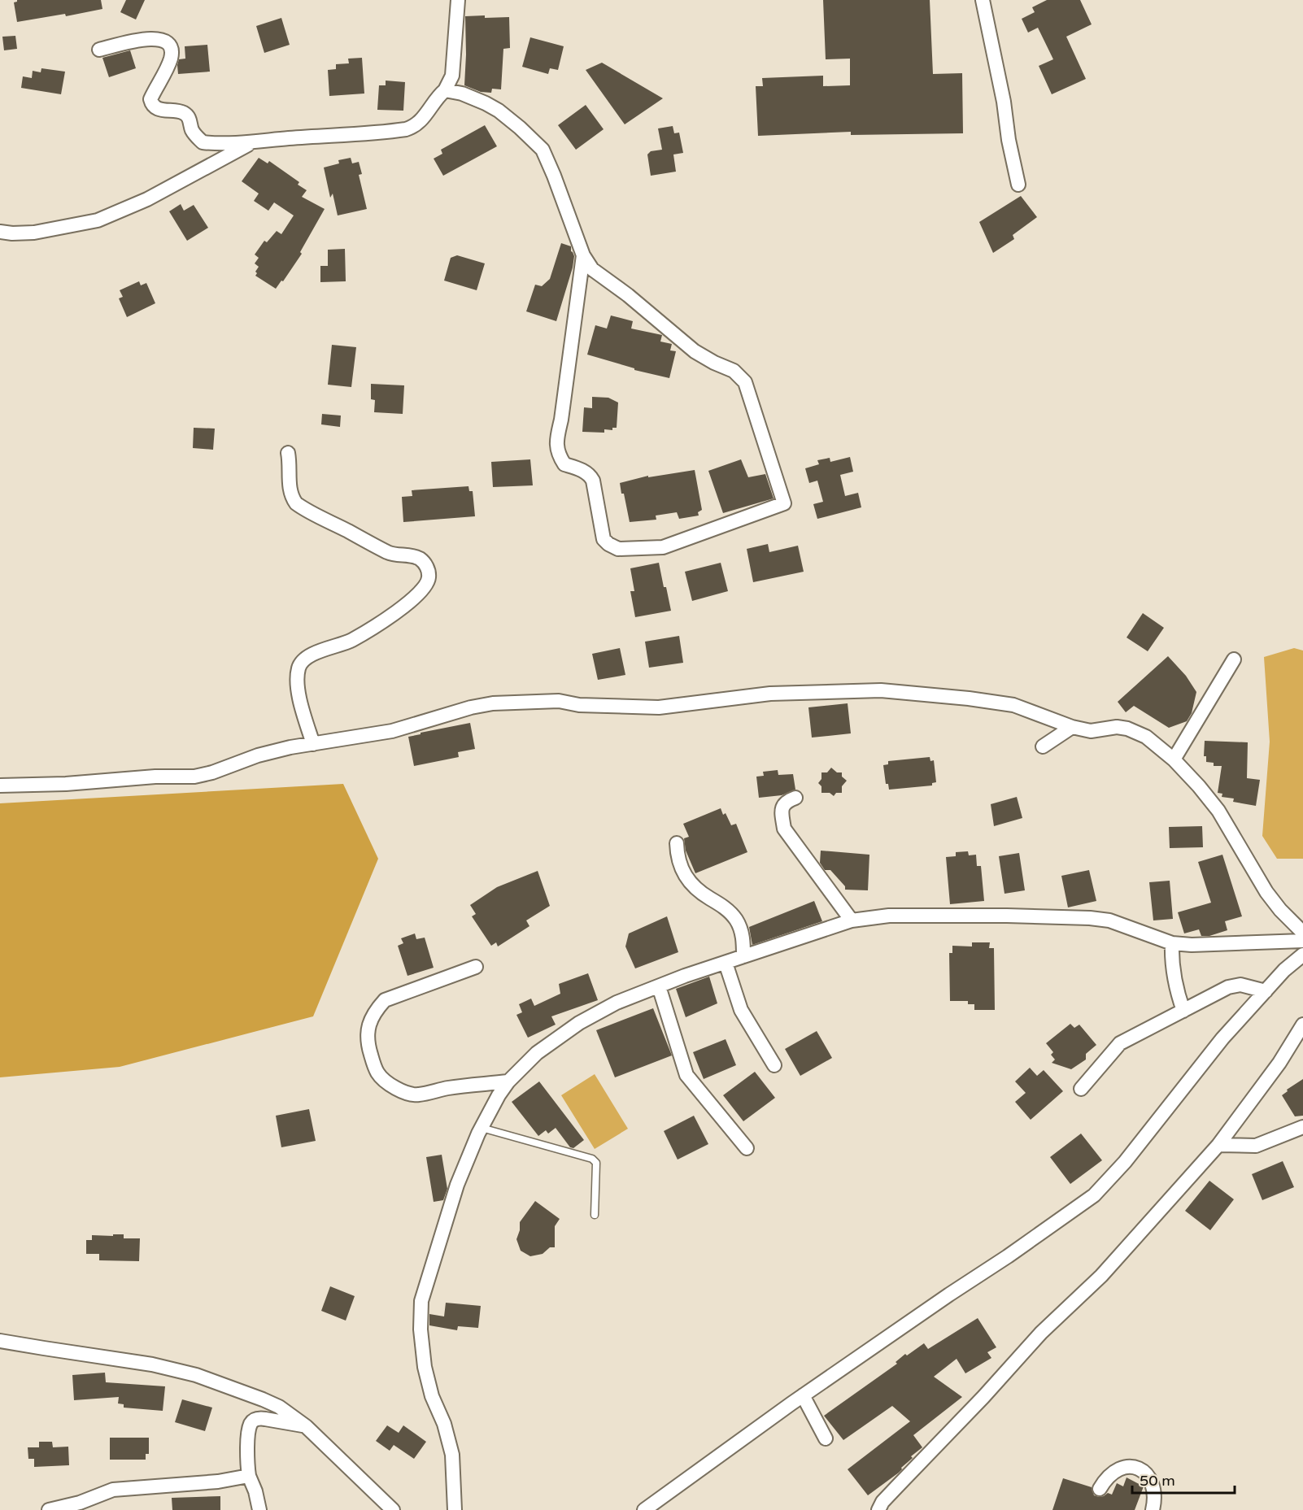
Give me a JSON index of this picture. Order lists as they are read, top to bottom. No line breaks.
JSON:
{"scale_bar":"50 m"}
